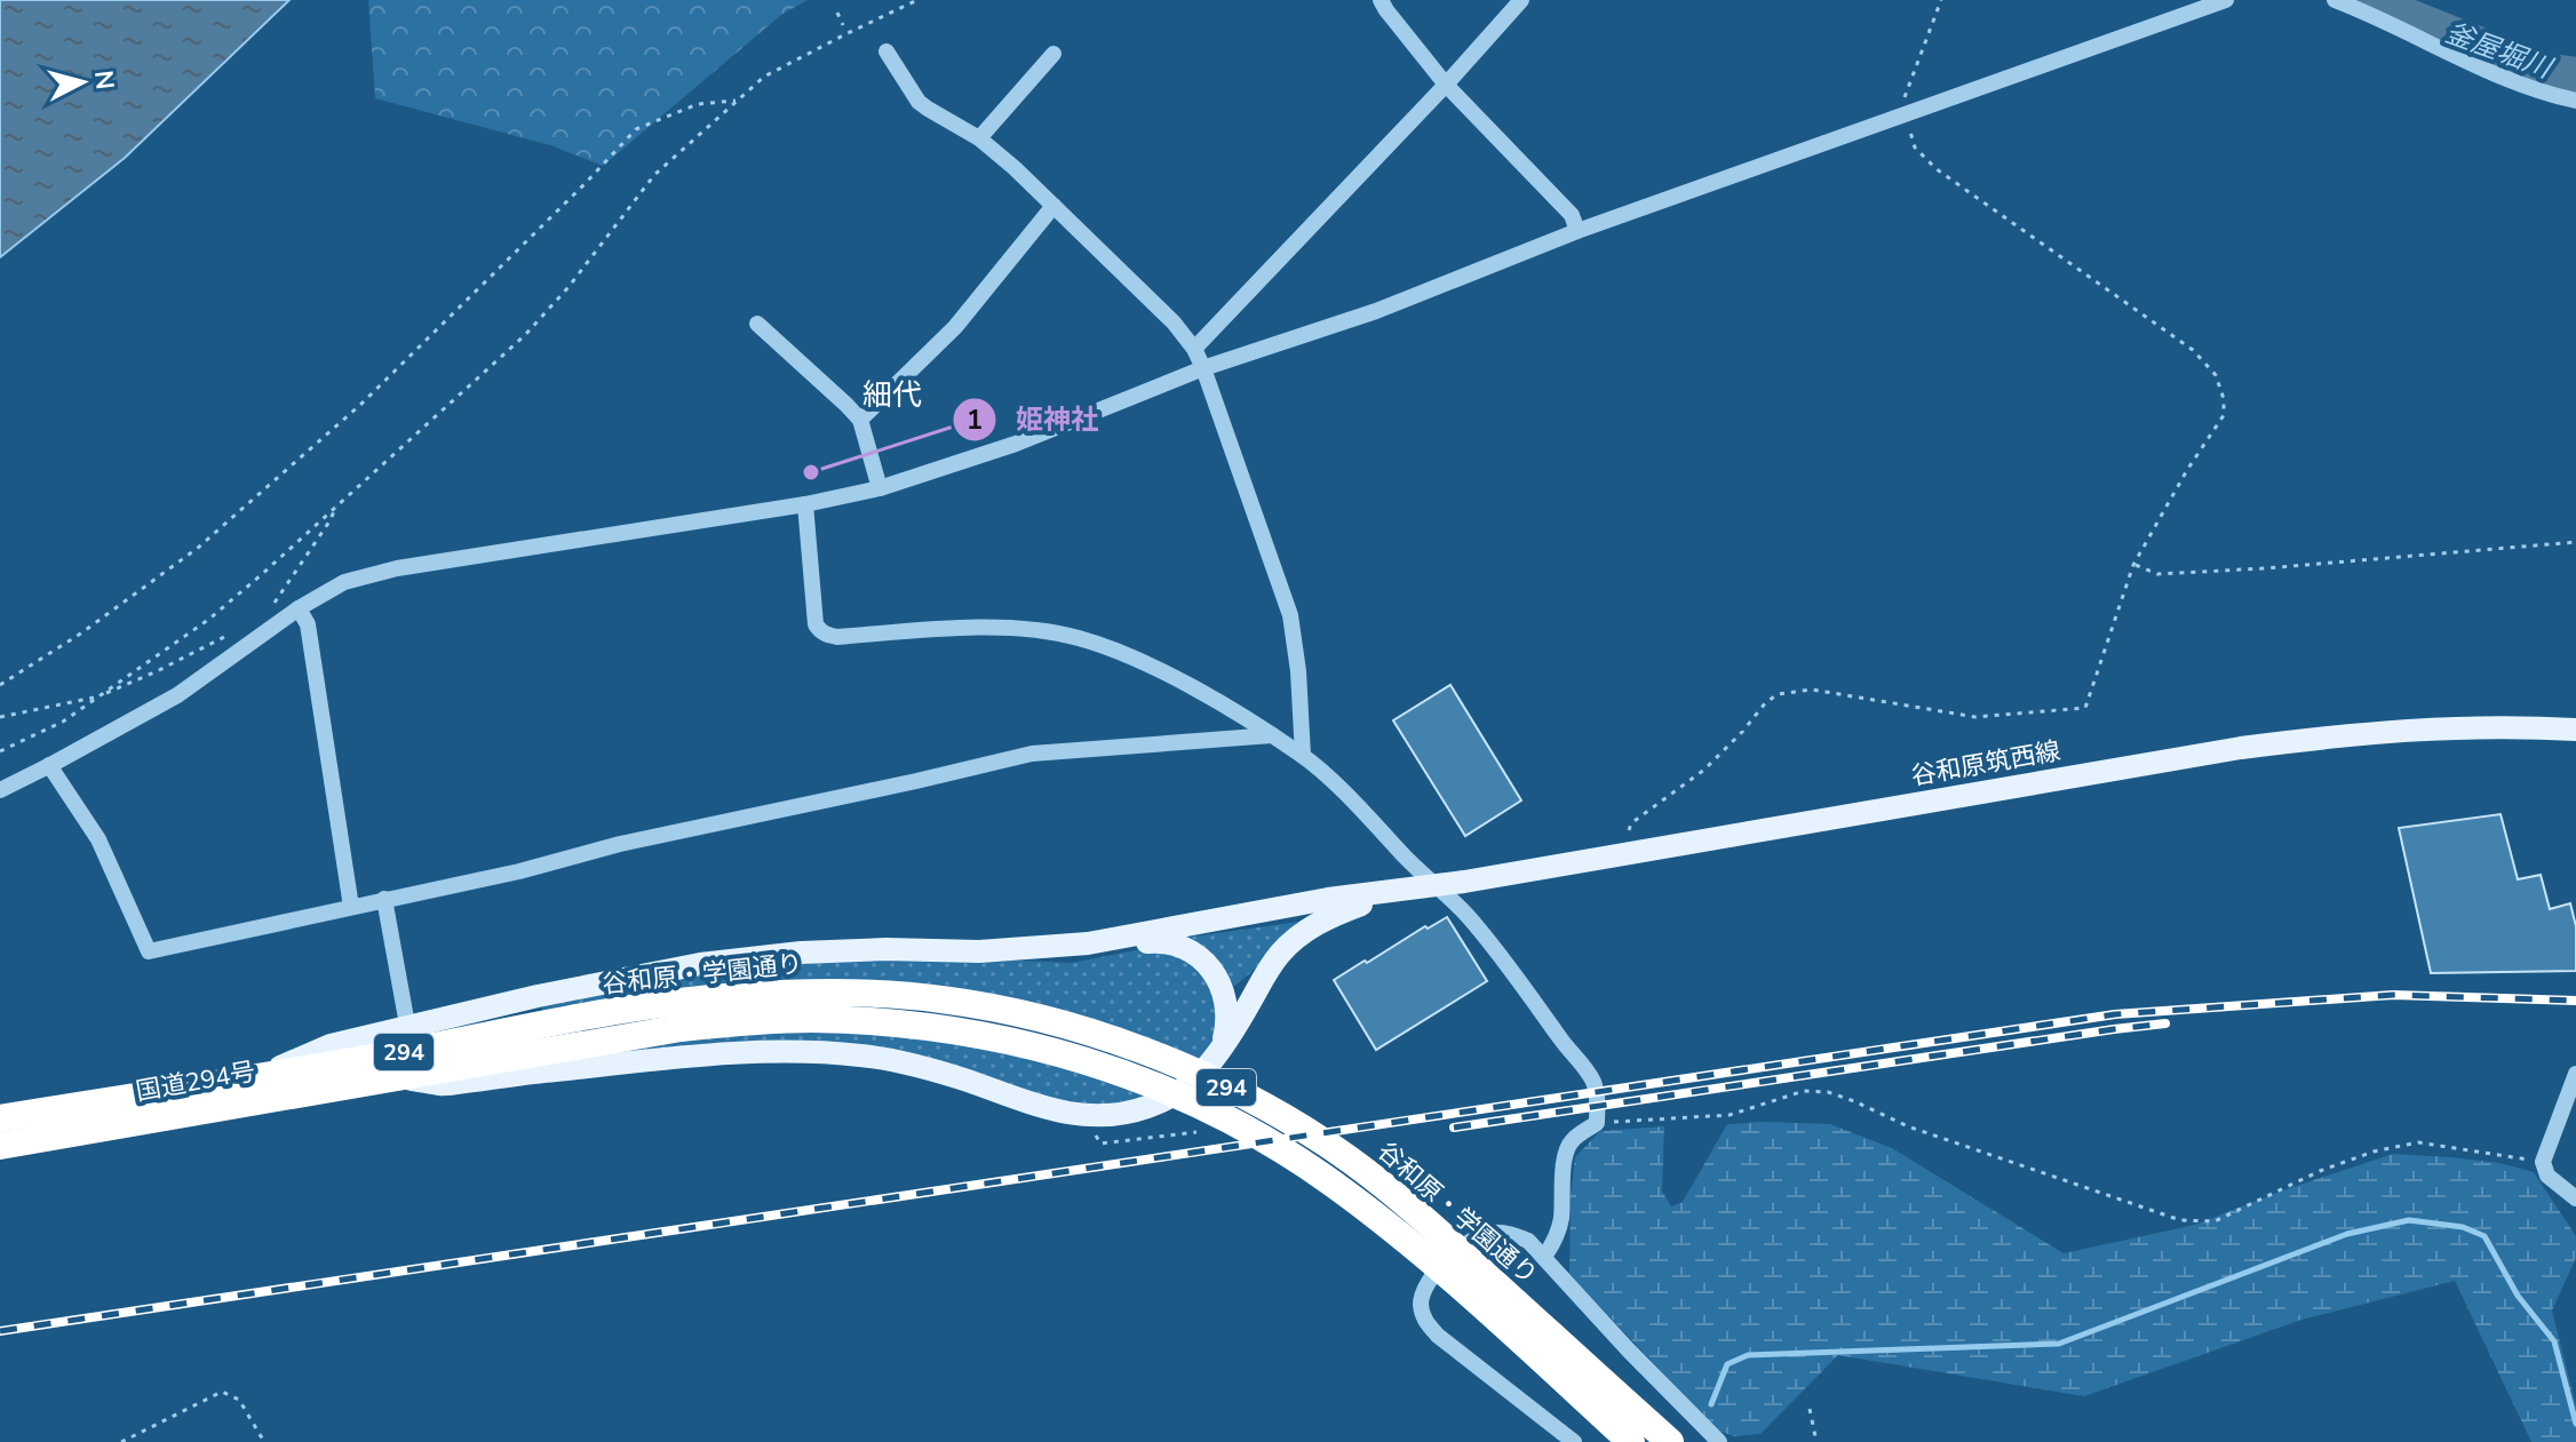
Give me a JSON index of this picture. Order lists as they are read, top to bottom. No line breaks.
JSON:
{"streets":{"highway":["谷和原・学園通り","294","国道294号"],"main road":["谷和原筑西線"]},"crossings":[["谷和原・学園通り","国道294号"]],"districts":["細代"],"water":["釜屋堀川"],"places":["姫神社"],"north":"right"}
